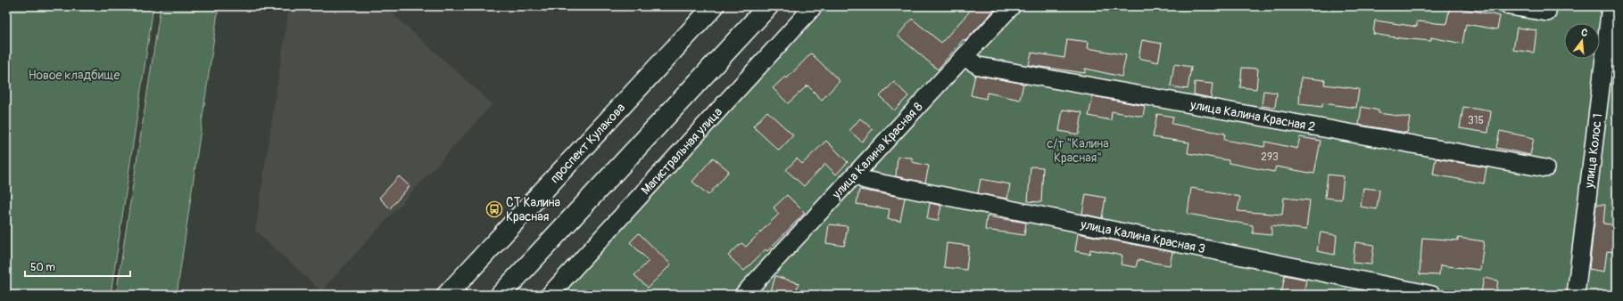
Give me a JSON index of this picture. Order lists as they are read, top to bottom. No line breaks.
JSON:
{"streets":{"main road":["проспект Кулакова"],"street":["улица Калина Красная 2","Магистральная улица","улица Калина Красная 8","улица Колос 1","улица Калина Красная 3"]},"crossings":[["улица Калина Красная 2","улица Калина Красная 8"],["улица Калина Красная 8","улица Калина Красная 3"]],"parks":["Новое кладбище","с/т \"Калина Красная\""],"places":{"bus stop":["СТ Калина Красная"]},"house_numbers":["315","293"],"scale_bar":"50 m","north":"top"}
